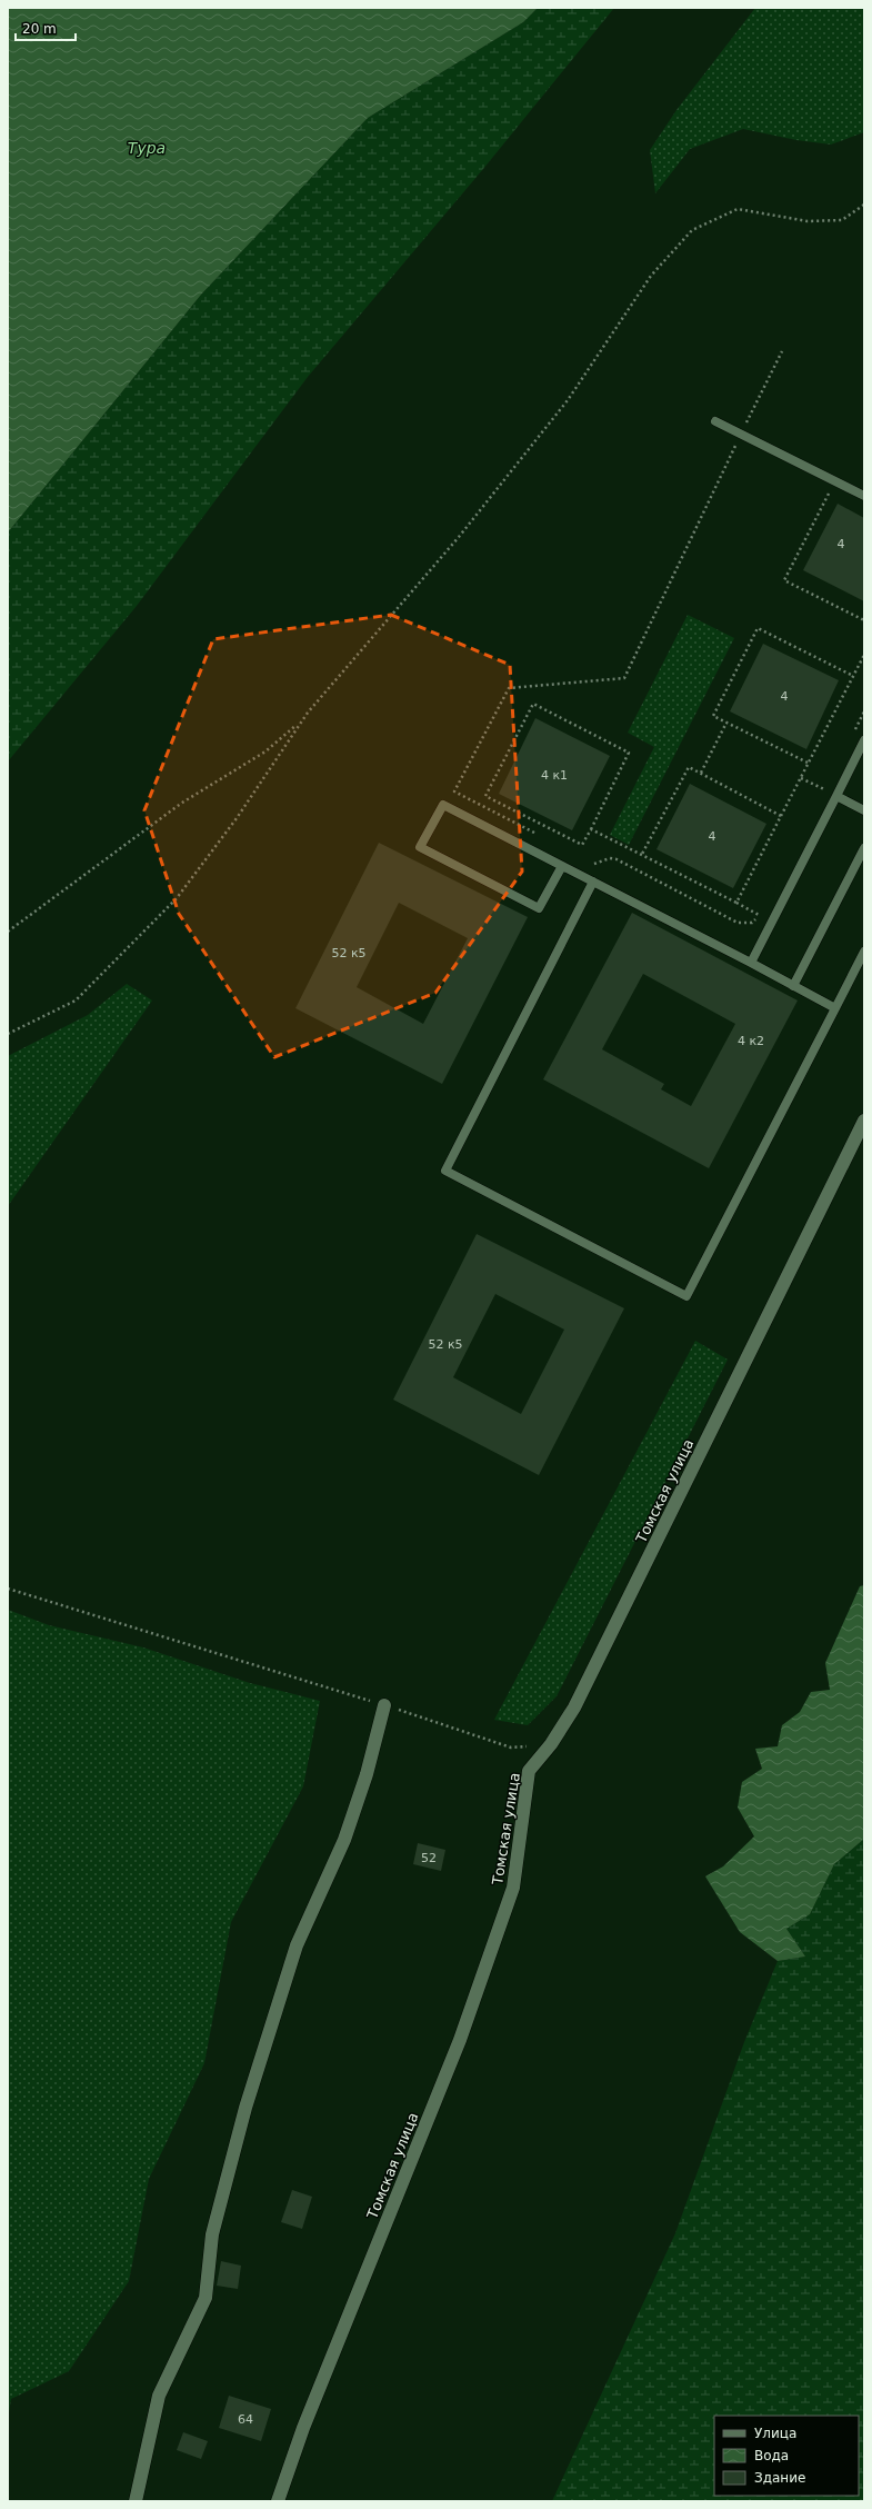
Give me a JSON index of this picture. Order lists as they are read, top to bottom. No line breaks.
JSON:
{"streets":{"street":["Томская улица"]},"water":["Тура"],"house_numbers":["4","4","4 к1","4","52 к5","4 к2","52 к5","52","64"],"legend":["Улица","Вода","Здание"],"scale_bar":"20 m"}
